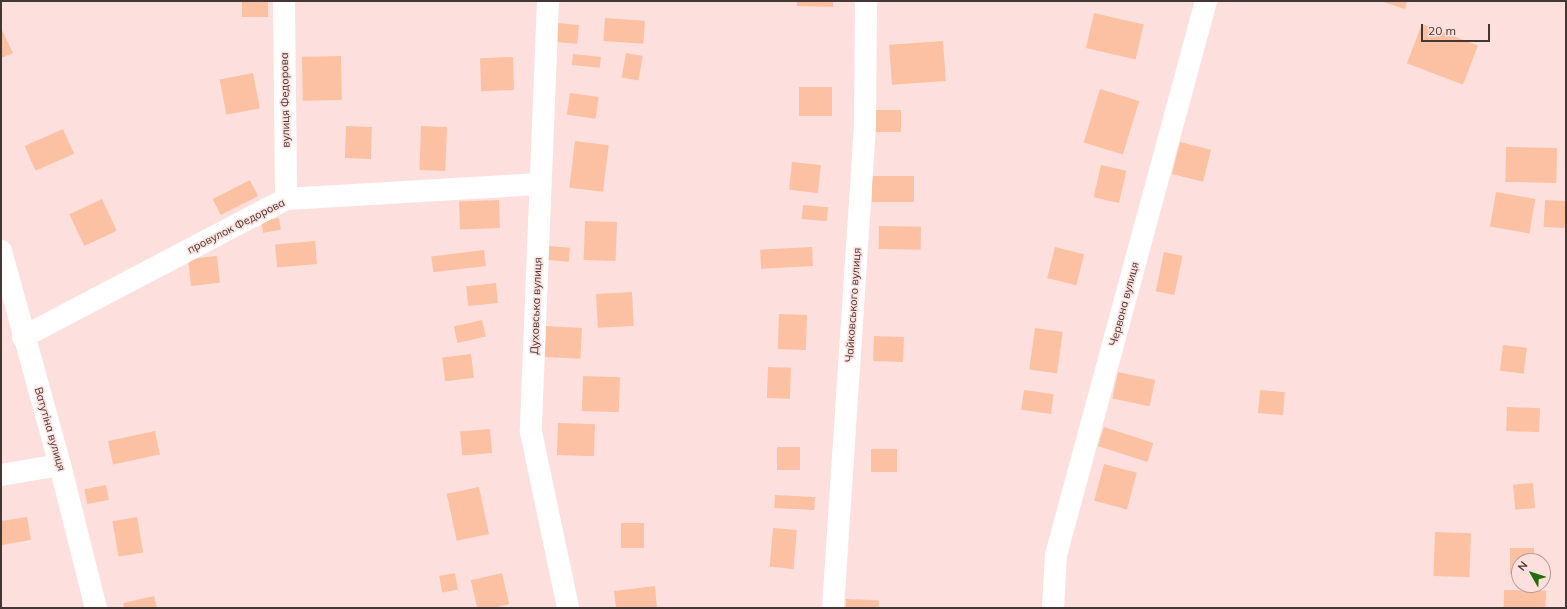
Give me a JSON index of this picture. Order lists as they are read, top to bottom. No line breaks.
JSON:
{"streets":{"street":["вулиця Федорова","провулок Федорова","Червона вулиця","Чайковського вулиця","Духовська вулиця","Ватутіна вулиця"]},"crossings":[["вулиця Федорова","провулок Федорова"],["провулок Федорова","Духовська вулиця"],["провулок Федорова","Ватутіна вулиця"]],"scale_bar":"20 m","north":"top left"}
